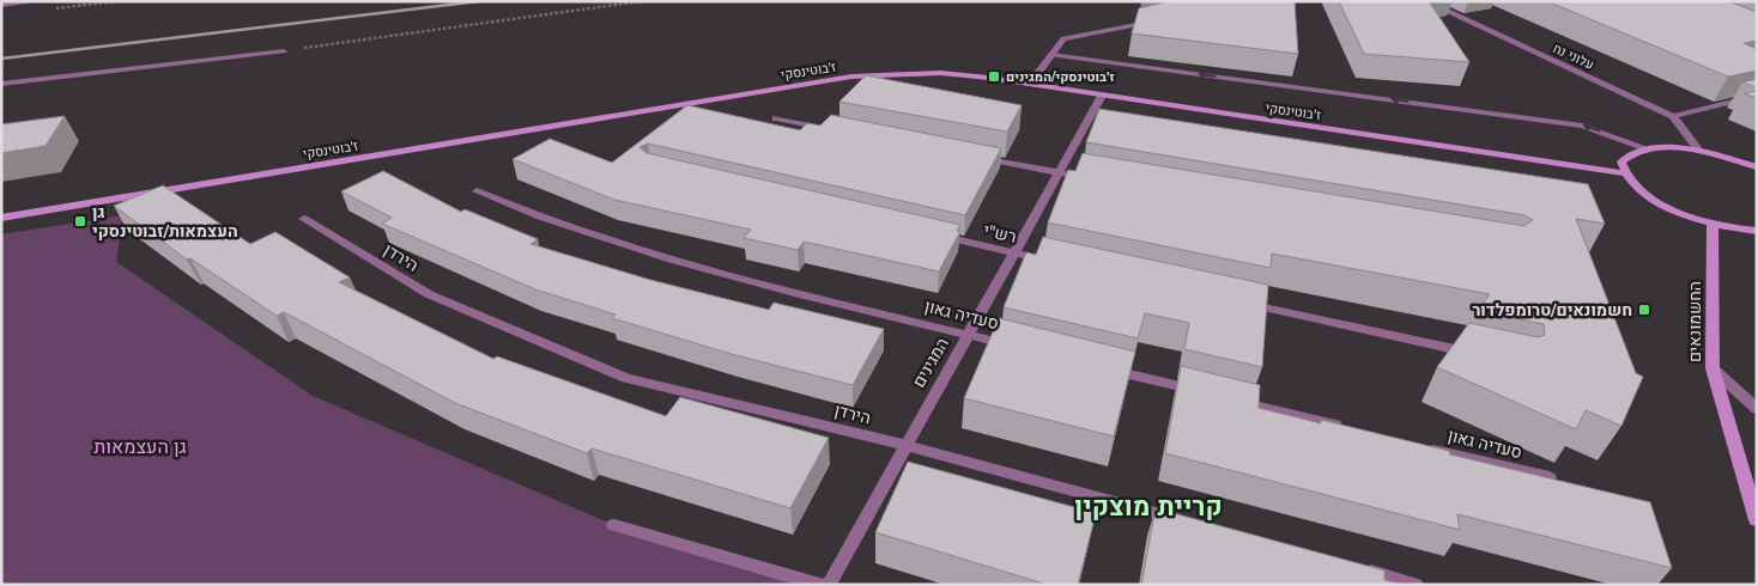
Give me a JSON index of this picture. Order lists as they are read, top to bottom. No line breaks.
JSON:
{"streets":{"street":["עלוני נח","ז'בוטינסקי","רש\"י","הירדן","סעדיה גאון","החשמונאים","המגינים"]},"crossings":[["ז'בוטינסקי","המגינים"],["רש\"י","המגינים"],["הירדן","המגינים"],["סעדיה גאון","המגינים"]],"districts":["קריית מוצקין"],"parks":["גן העצמאות"],"places":{"transit":["ז׳בוטינסקי/המגינים","גן העצמאות/זבוטינסקי","חשמונאים/טרומפלדור"]}}
